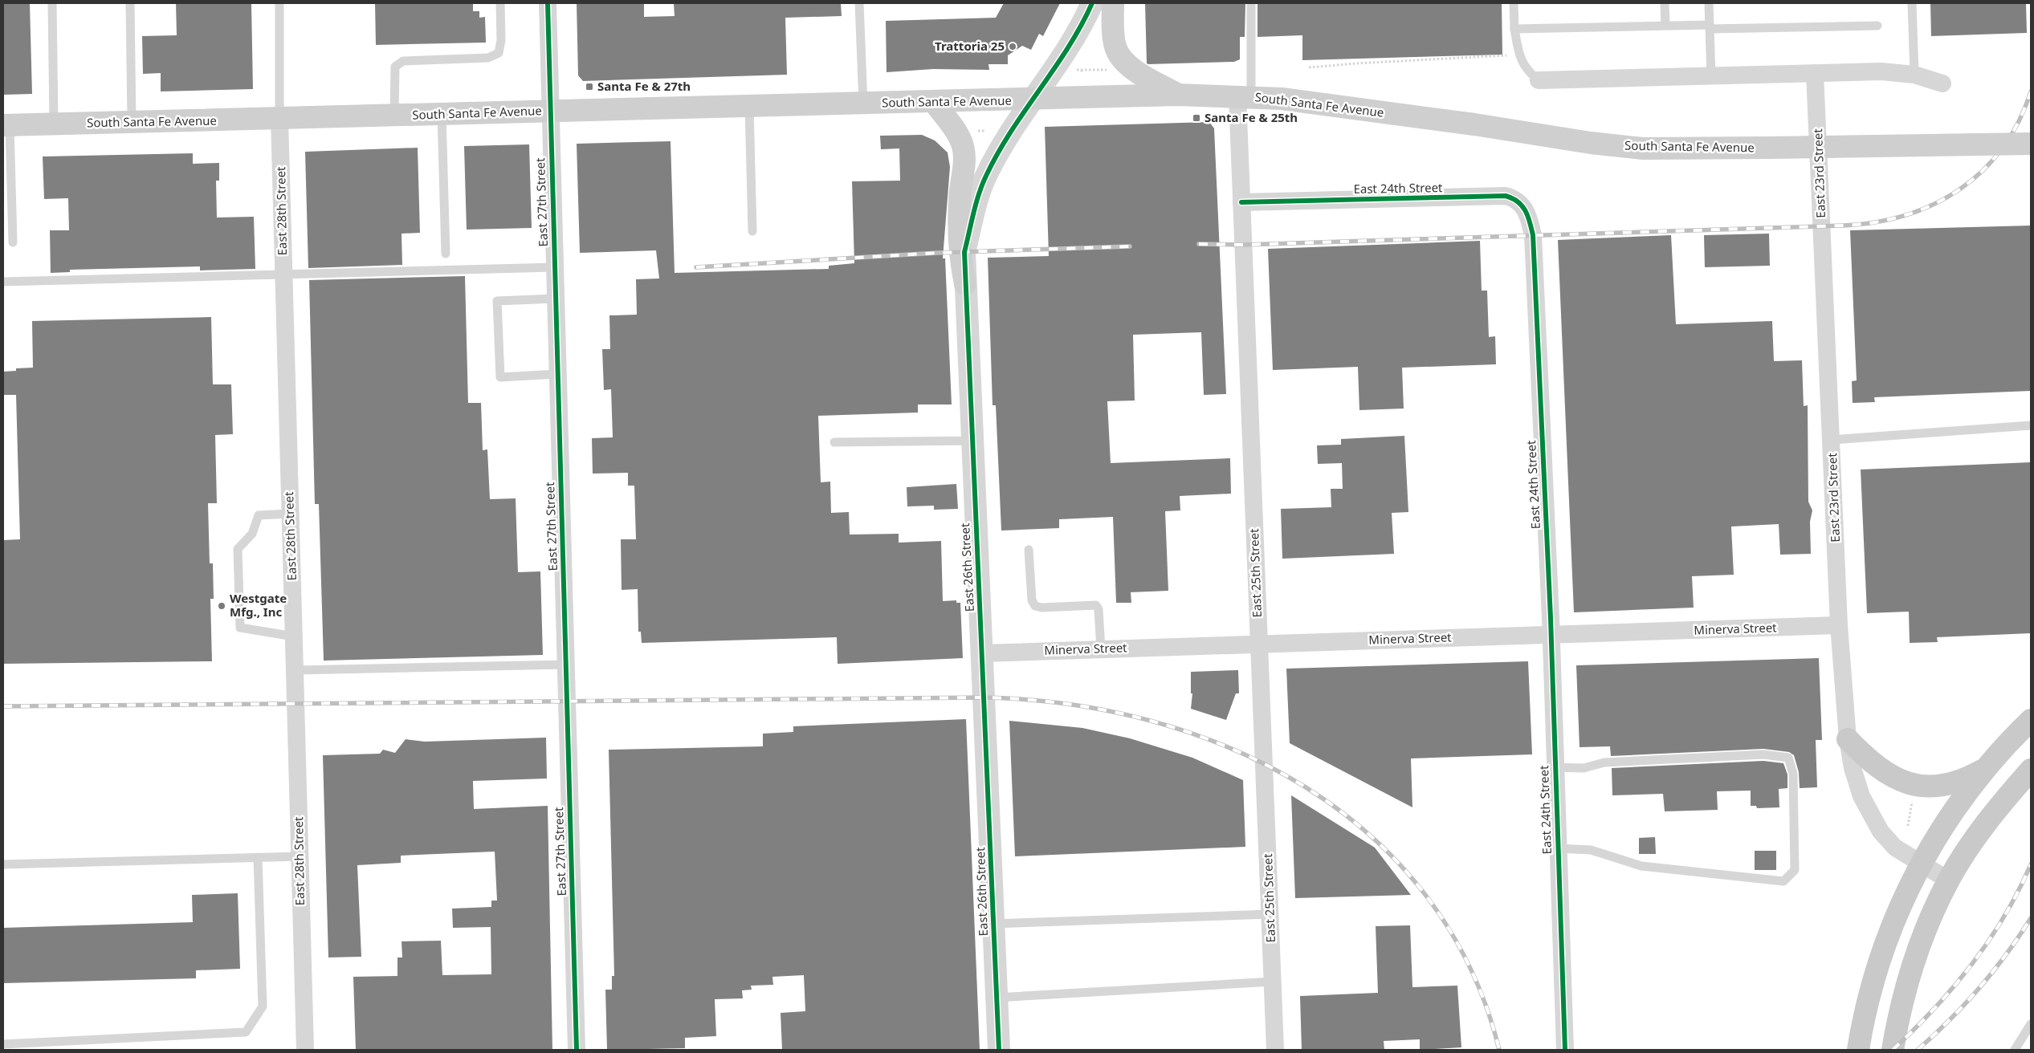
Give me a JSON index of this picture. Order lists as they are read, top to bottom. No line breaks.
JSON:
{"streets":{"main road":["South Santa Fe Avenue"],"street":["East 23rd Street","East 24th Street","East 27th Street","East 28th Street","East 26th Street","East 25th Street","Minerva Street"]},"crossings":[["South Santa Fe Avenue","East 27th Street"],["South Santa Fe Avenue","East 28th Street"],["South Santa Fe Avenue","East 26th Street"],["South Santa Fe Avenue","East 25th Street"],["East 23rd Street","Minerva Street"],["East 24th Street","East 25th Street"],["East 24th Street","Minerva Street"],["East 26th Street","Minerva Street"],["East 25th Street","Minerva Street"]],"places":{"other":["Trattoria 25","Westgate Mfg., Inc"],"transit":["Santa Fe & 27th","Santa Fe & 25th"]}}
